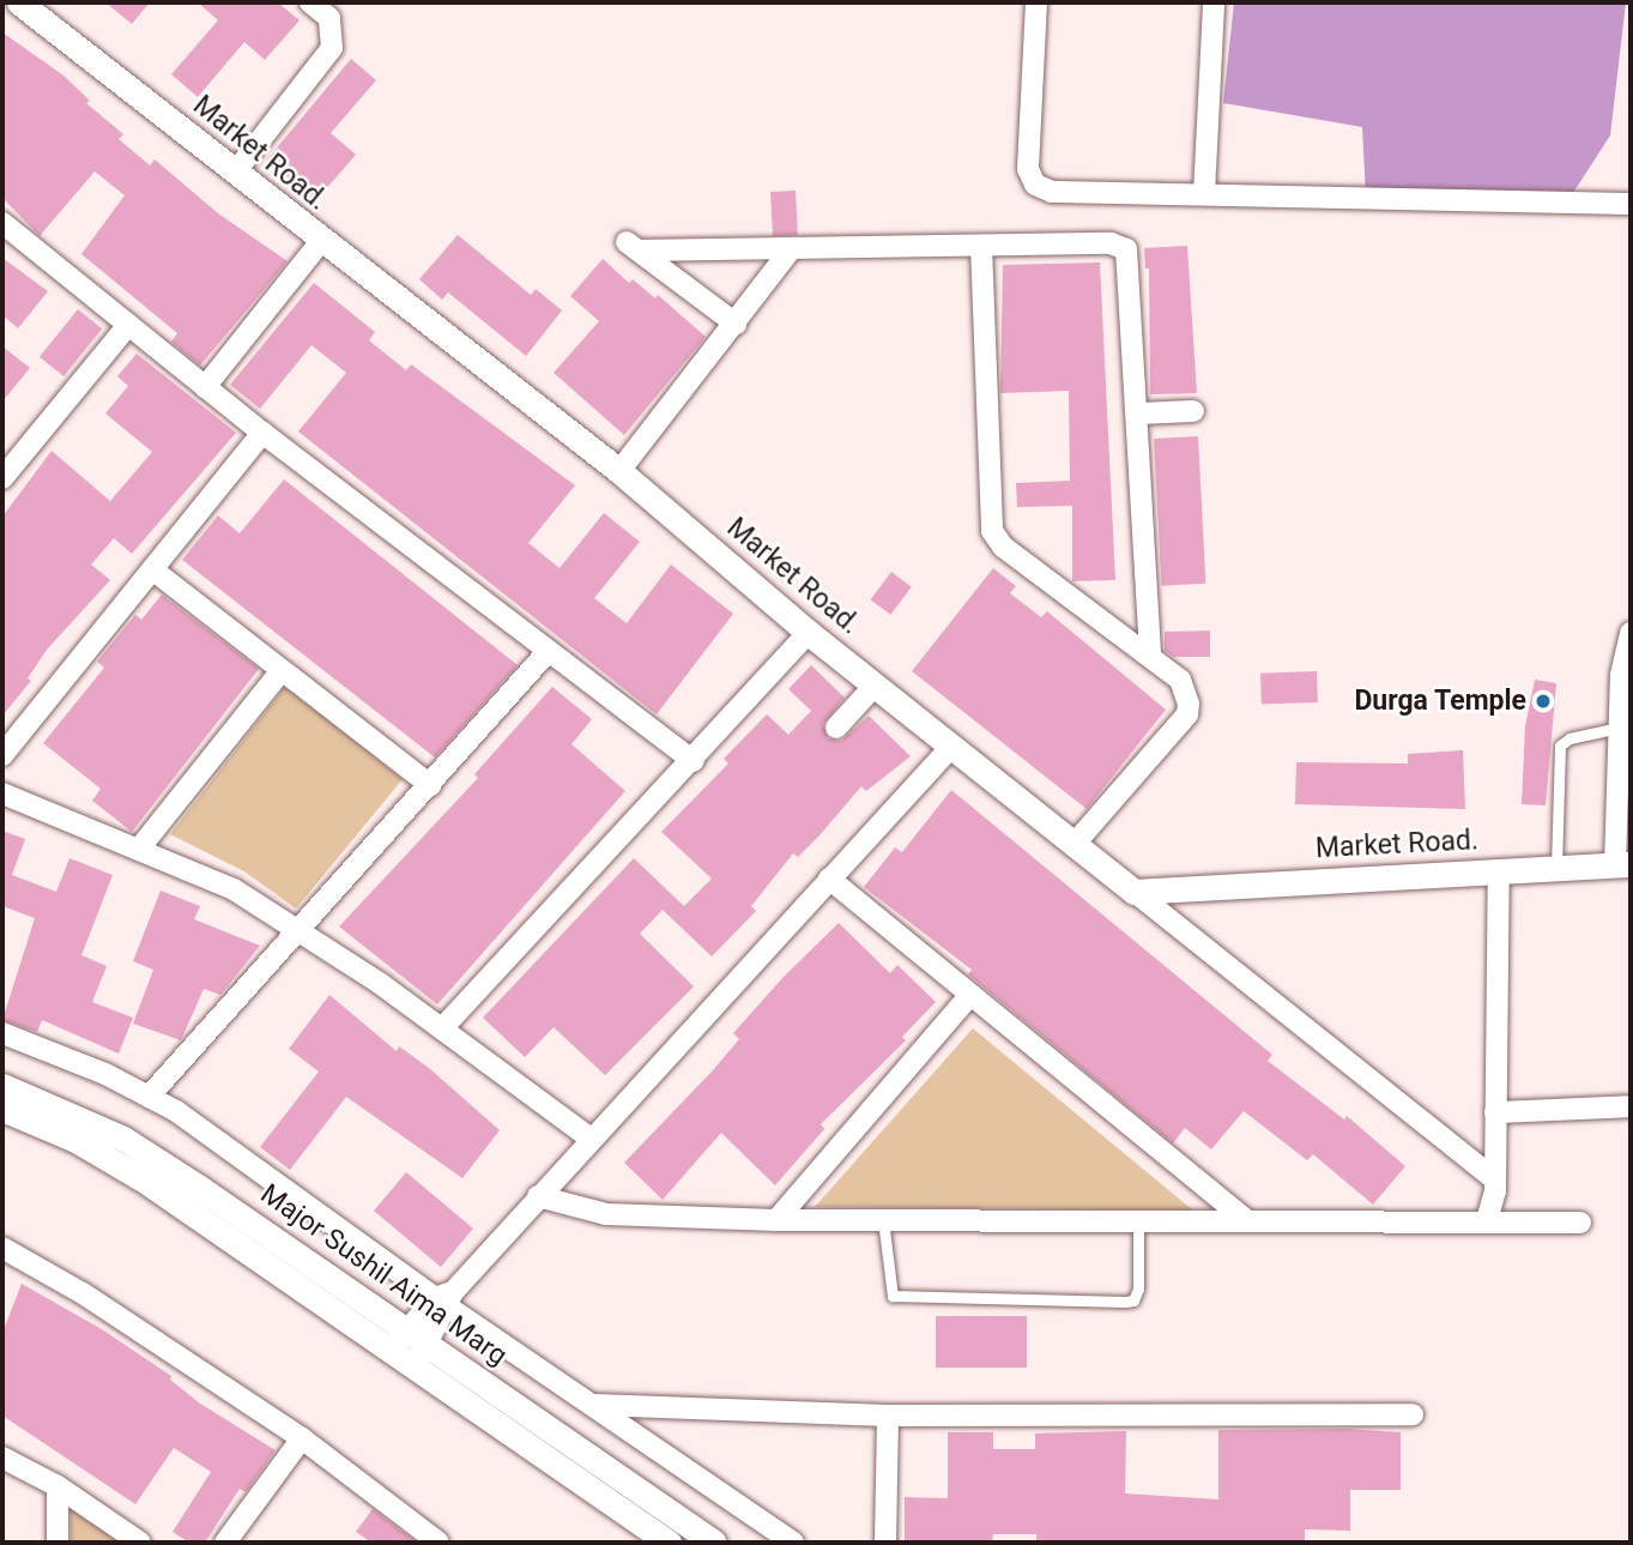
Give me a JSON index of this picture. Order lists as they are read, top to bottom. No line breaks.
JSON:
{"streets":{"street":["Market Road.","Major Sushil Aima Marg"]},"places":["Durga Temple"]}
